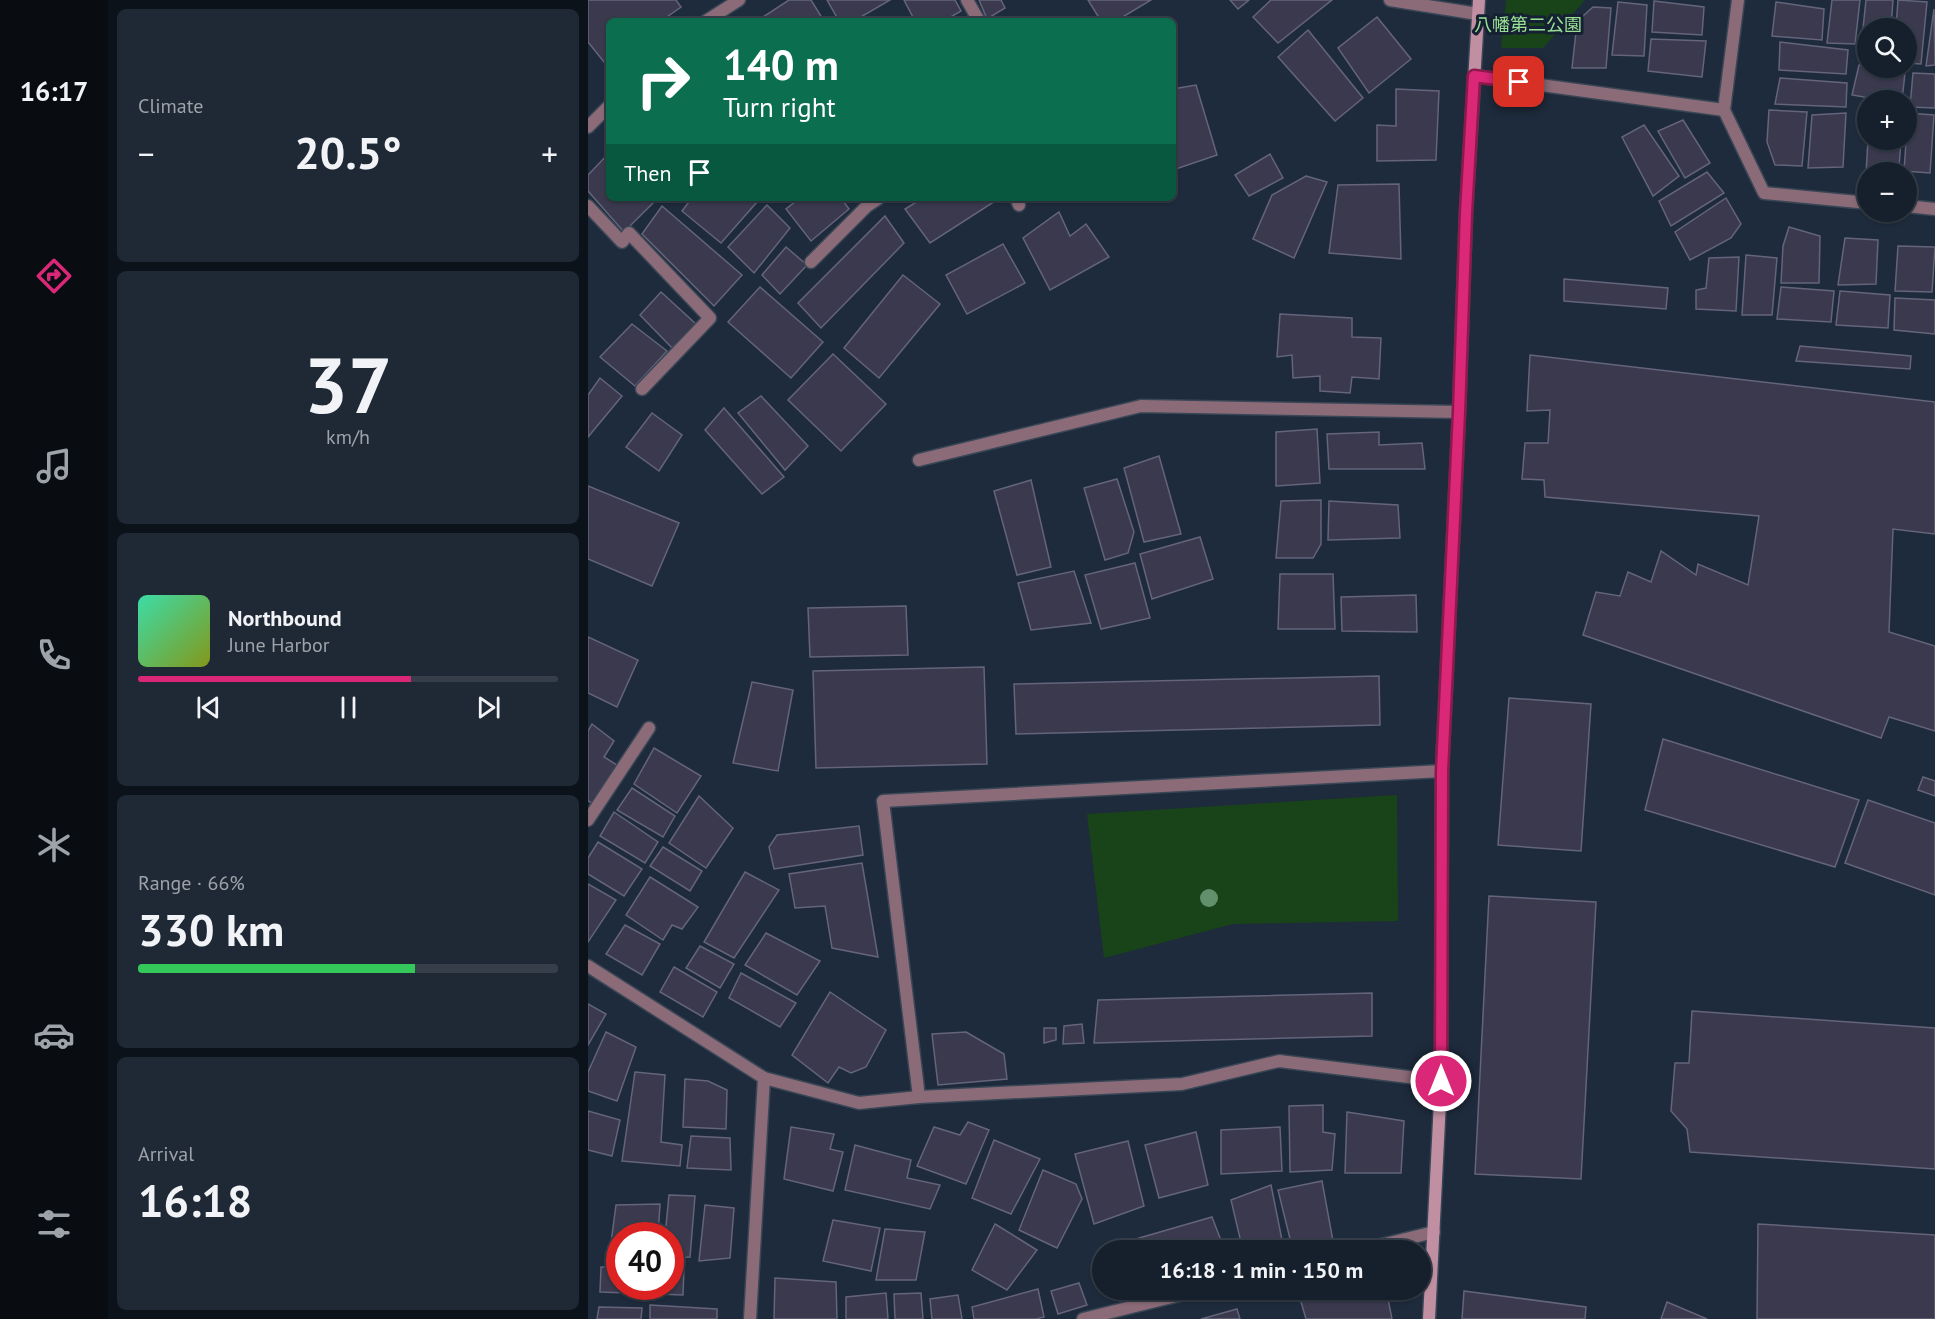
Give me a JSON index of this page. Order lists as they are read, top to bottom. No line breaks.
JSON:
{"parks":["八幡第二公園"],"page":{"tabs":"16:17","tile":["Climate",["37","km/h"],["Range · 66%","330 km"],["Arrival","16:18"]],"map_buttons":["+","−"],"turn":["140 m","Turn right"],"heat":["−","20.5°","+"],"then":"Then","song":["Northbound","June Harbor"],"limit":"40","trip":"16:18 · 1 min · 150 m"}}
